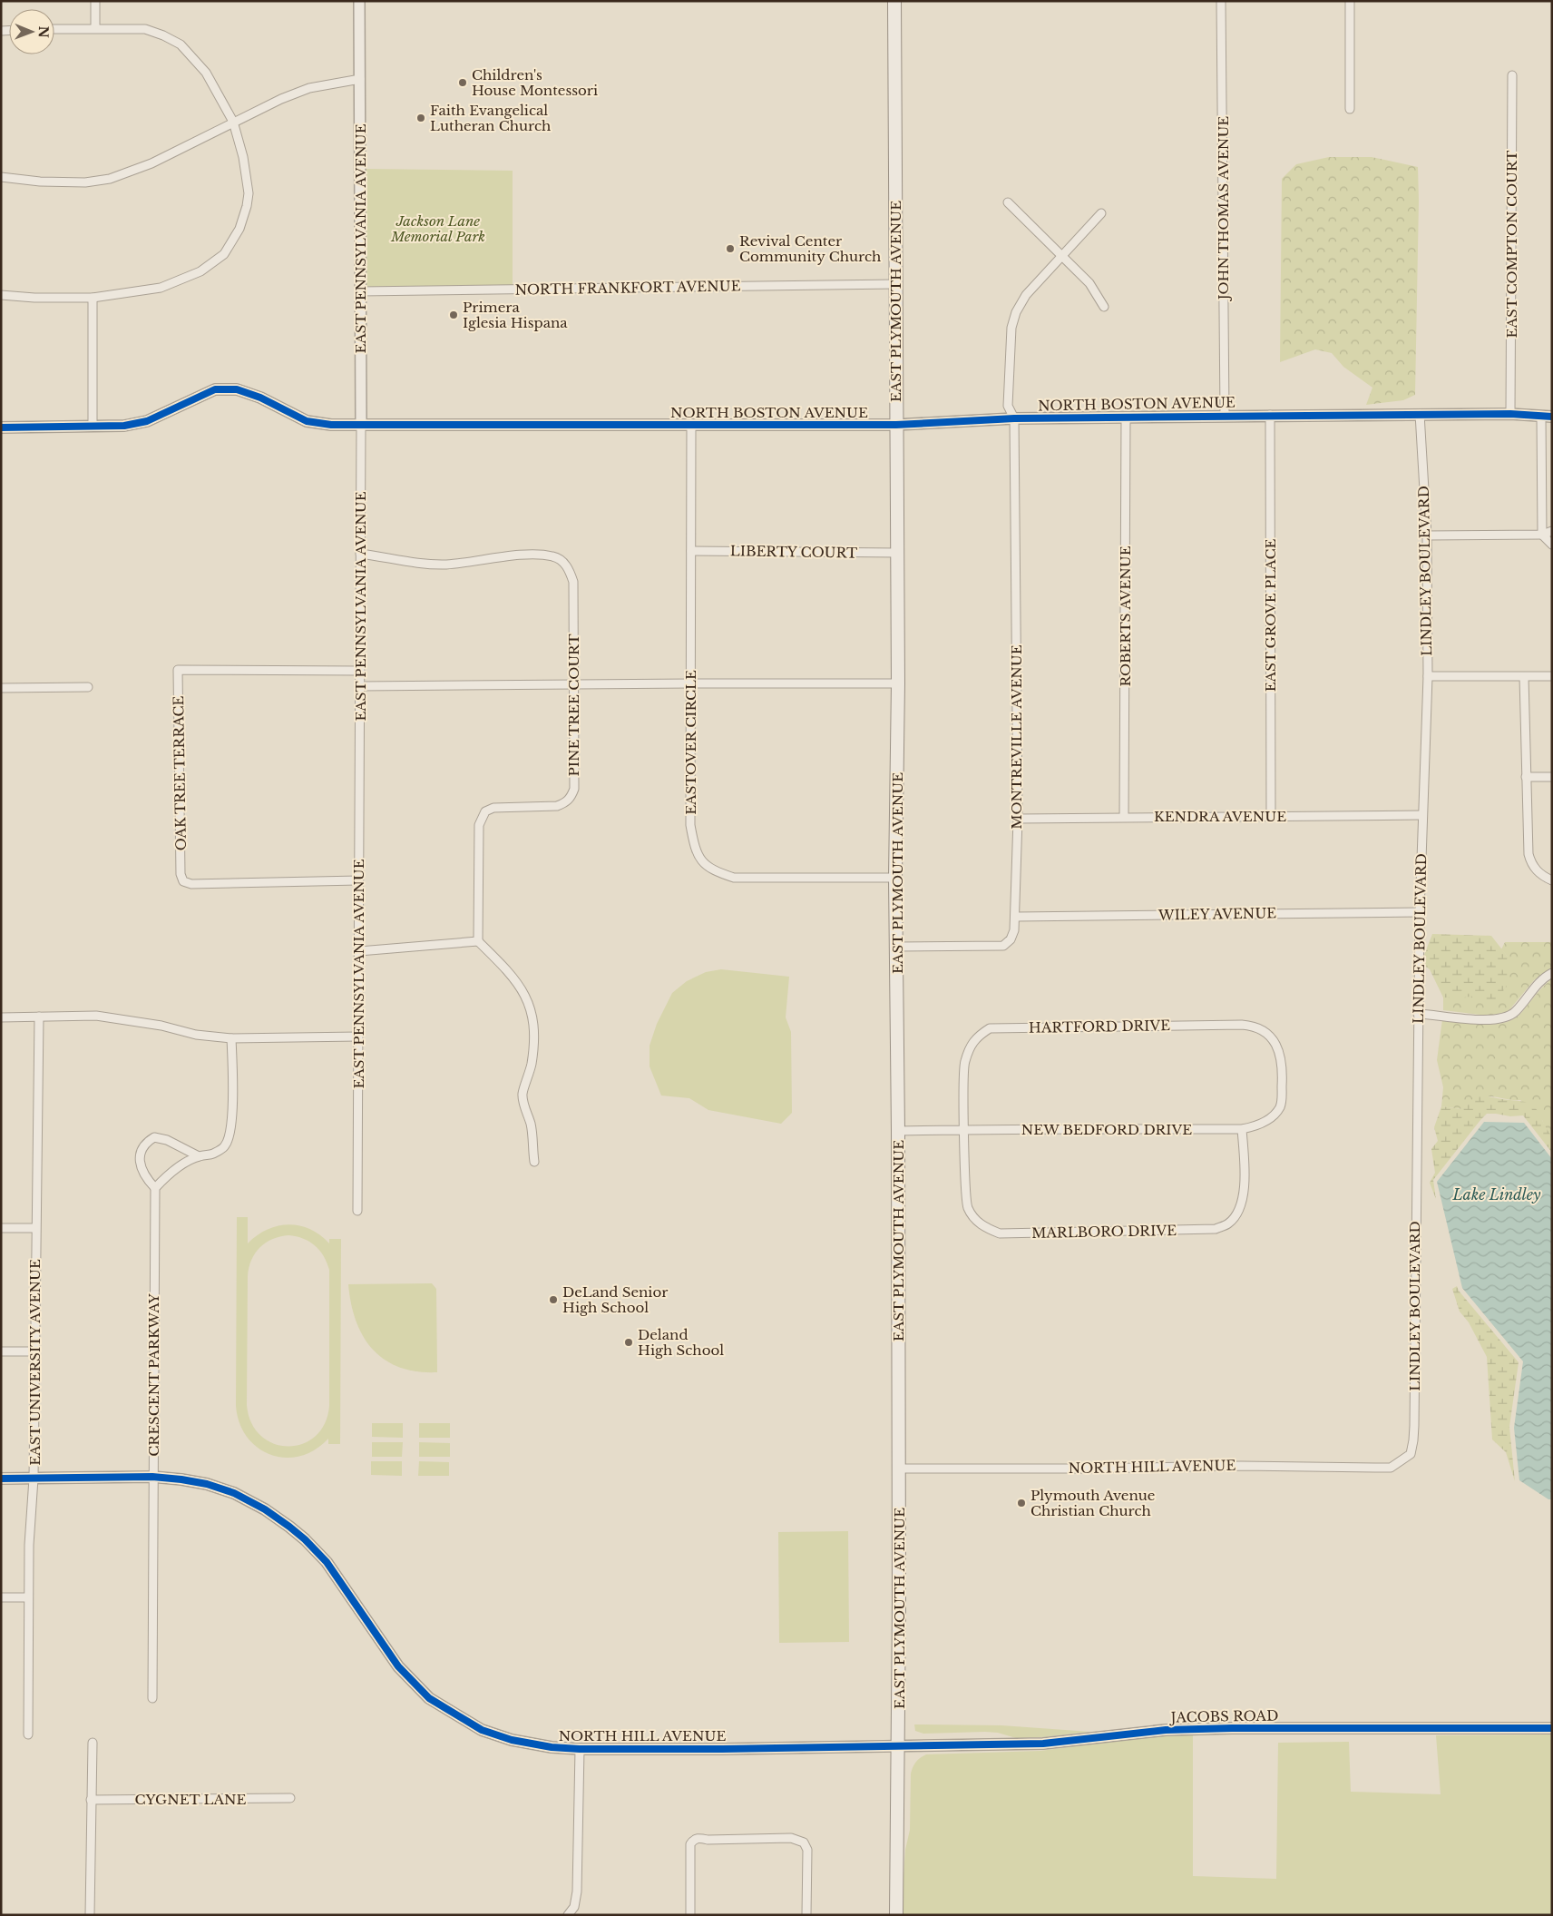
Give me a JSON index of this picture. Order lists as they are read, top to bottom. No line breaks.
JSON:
{"streets":{"main road":["EAST PLYMOUTH AVENUE"],"street":["JOHN THOMAS AVENUE","EAST PENNSYLVANIA AVENUE","EAST COMPTON COURT","NORTH FRANKFORT AVENUE","NORTH BOSTON AVENUE","LIBERTY COURT","LINDLEY BOULEVARD","EAST GROVE PLACE","ROBERTS AVENUE","PINE TREE COURT","MONTREVILLE AVENUE","EASTOVER CIRCLE","OAK TREE TERRACE","KENDRA AVENUE","WILEY AVENUE","HARTFORD DRIVE","NEW BEDFORD DRIVE","MARLBORO DRIVE","EAST UNIVERSITY AVENUE","CRESCENT PARKWAY","NORTH HILL AVENUE","JACOBS ROAD","CYGNET LANE"]},"crossings":[["JOHN THOMAS AVENUE","NORTH BOSTON AVENUE"],["EAST PENNSYLVANIA AVENUE","NORTH FRANKFORT AVENUE"],["EAST PENNSYLVANIA AVENUE","NORTH BOSTON AVENUE"],["EAST PENNSYLVANIA AVENUE","PINE TREE COURT"],["EAST PENNSYLVANIA AVENUE","OAK TREE TERRACE"],["EAST COMPTON COURT","NORTH BOSTON AVENUE"],["NORTH FRANKFORT AVENUE","EAST PLYMOUTH AVENUE"],["EAST PLYMOUTH AVENUE","NORTH BOSTON AVENUE"],["EAST PLYMOUTH AVENUE","LIBERTY COURT"],["EAST PLYMOUTH AVENUE","MONTREVILLE AVENUE"],["EAST PLYMOUTH AVENUE","EASTOVER CIRCLE"],["EAST PLYMOUTH AVENUE","NEW BEDFORD DRIVE"],["EAST PLYMOUTH AVENUE","NORTH HILL AVENUE"],["EAST PLYMOUTH AVENUE","JACOBS ROAD"],["NORTH BOSTON AVENUE","LINDLEY BOULEVARD"],["NORTH BOSTON AVENUE","EAST GROVE PLACE"],["NORTH BOSTON AVENUE","ROBERTS AVENUE"],["NORTH BOSTON AVENUE","MONTREVILLE AVENUE"],["NORTH BOSTON AVENUE","EASTOVER CIRCLE"],["LIBERTY COURT","EASTOVER CIRCLE"],["LINDLEY BOULEVARD","KENDRA AVENUE"],["LINDLEY BOULEVARD","WILEY AVENUE"],["LINDLEY BOULEVARD","NORTH HILL AVENUE"],["EAST GROVE PLACE","KENDRA AVENUE"],["ROBERTS AVENUE","KENDRA AVENUE"],["MONTREVILLE AVENUE","KENDRA AVENUE"],["MONTREVILLE AVENUE","WILEY AVENUE"],["HARTFORD DRIVE","NEW BEDFORD DRIVE"],["HARTFORD DRIVE","MARLBORO DRIVE"],["NEW BEDFORD DRIVE","MARLBORO DRIVE"],["EAST UNIVERSITY AVENUE","NORTH HILL AVENUE"],["CRESCENT PARKWAY","NORTH HILL AVENUE"],["NORTH HILL AVENUE","JACOBS ROAD"]],"water":["Lake Lindley"],"parks":["Jackson Lane Memorial Park"],"places":["Children's House Montessori","Faith Evangelical Lutheran Church","Revival Center Community Church","Primera Iglesia Hispana","DeLand Senior High School","Deland High School","Plymouth Avenue Christian Church"],"north":"right"}
